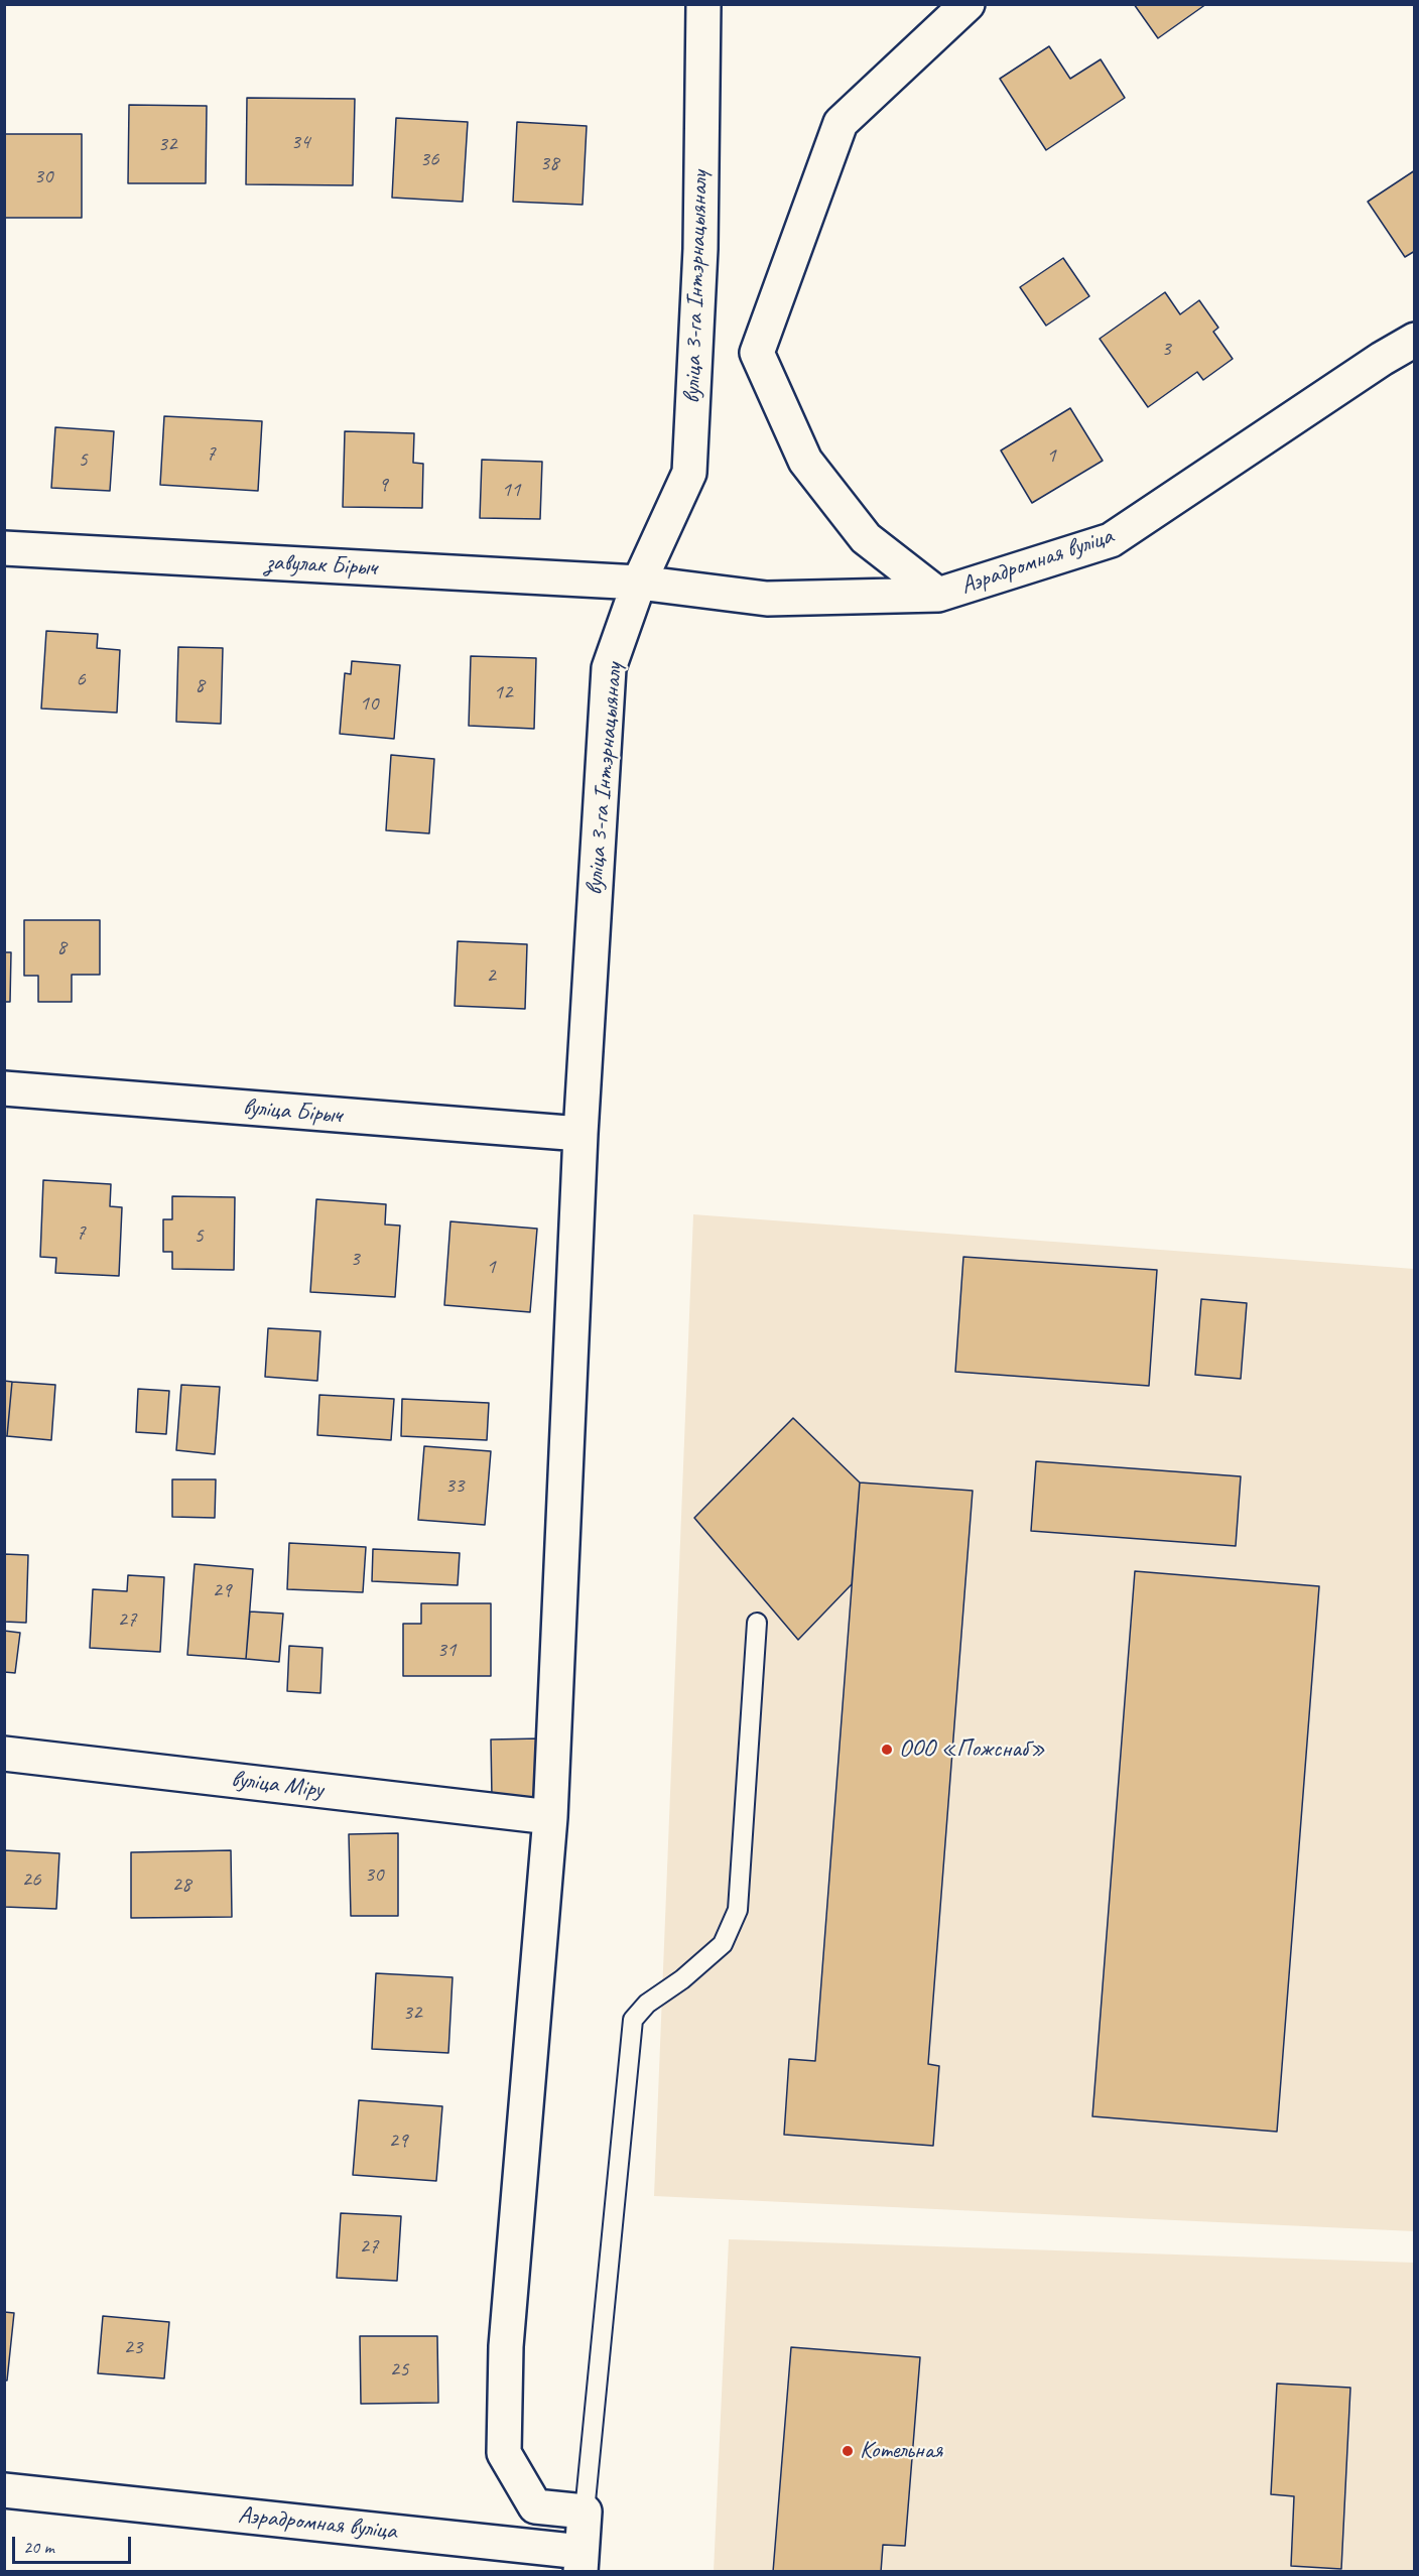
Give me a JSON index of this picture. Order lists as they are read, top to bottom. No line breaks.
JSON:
{"streets":{"street":["вуліца 3-га Інтэрнацыяналу","Аэрадромная вуліца","завулак Бірыч","вуліца Бірыч","вуліца Міру"]},"crossings":[["вуліца 3-га Інтэрнацыяналу","Аэрадромная вуліца"],["вуліца 3-га Інтэрнацыяналу","завулак Бірыч"],["вуліца 3-га Інтэрнацыяналу","вуліца Бірыч"],["вуліца 3-га Інтэрнацыяналу","вуліца Міру"],["Аэрадромная вуліца","завулак Бірыч"]],"places":["ООО «Пожснаб»","Котельная"],"house_numbers":["34","32","36","38","30","3","7","1","5","9","11","6","8","12","10","8","2","7","5","3","1","33","29","27","31","30","26","28","32","29","27","23","25"],"scale_bar":"20 m"}
